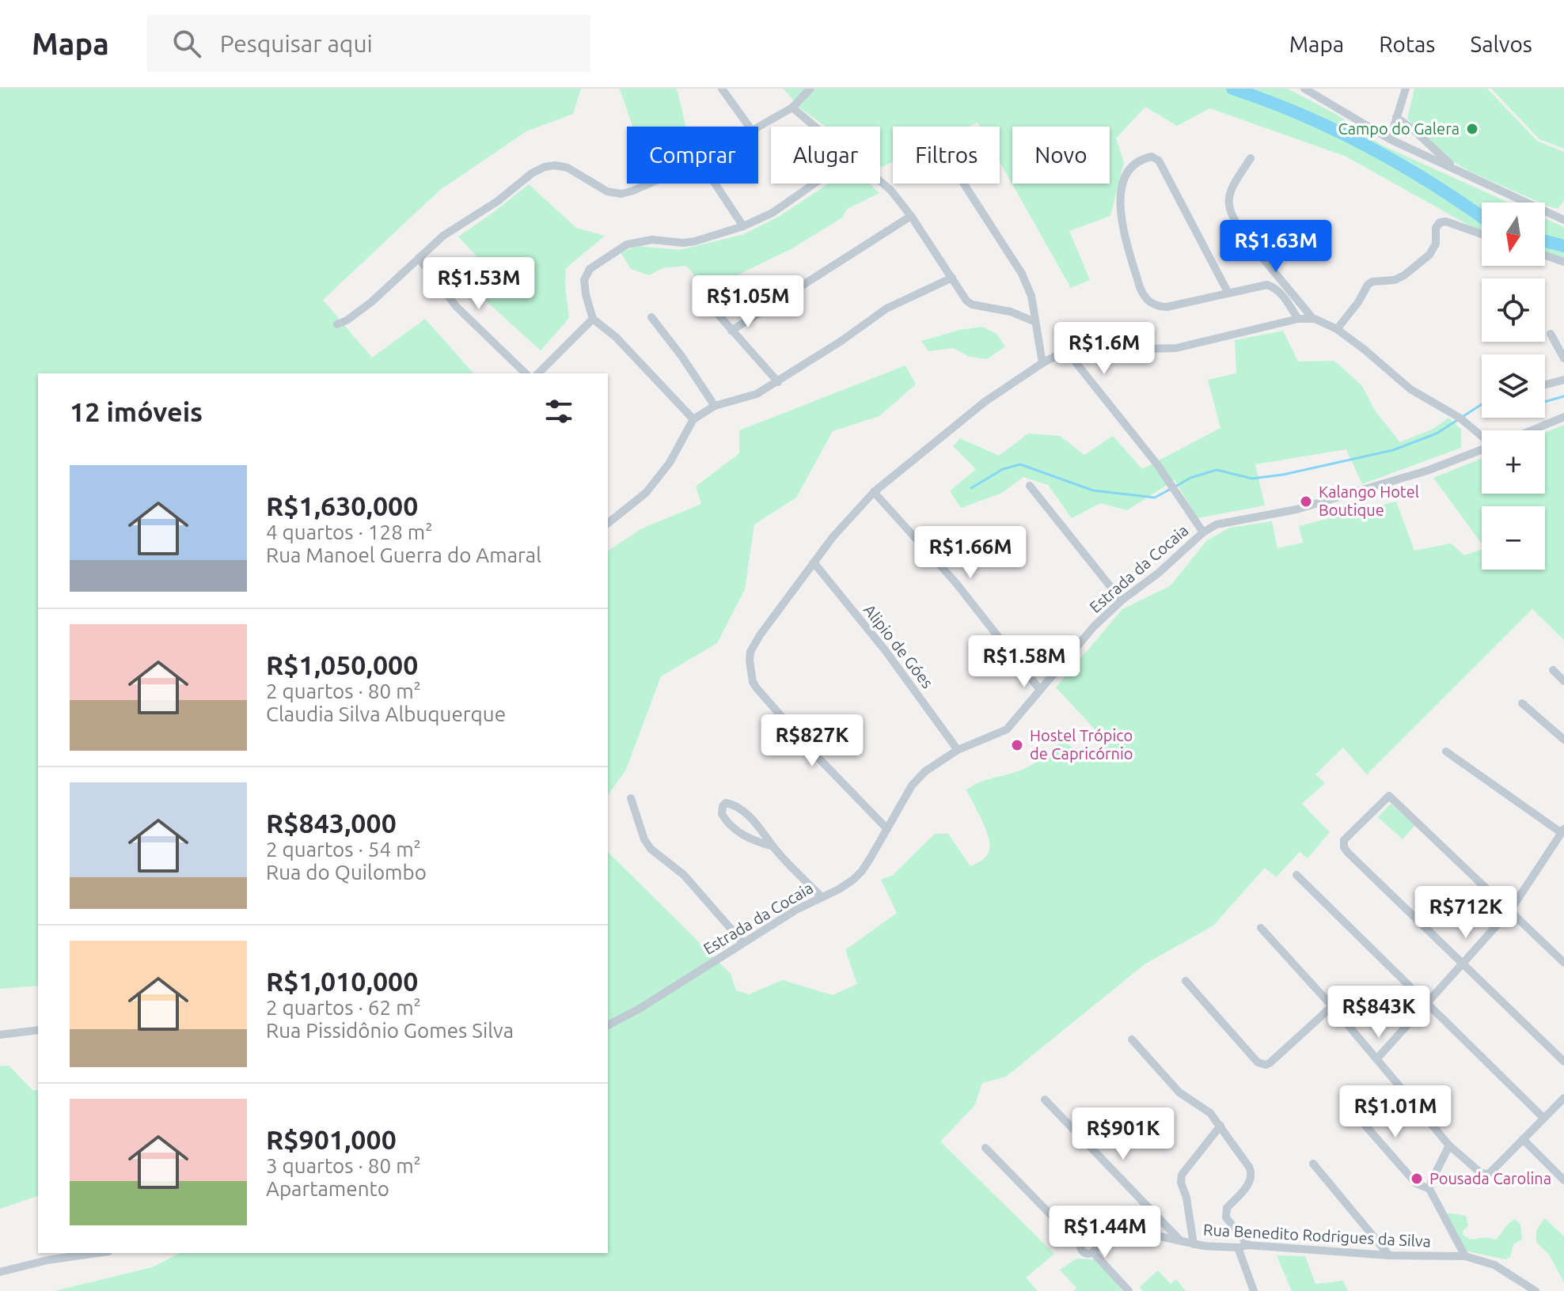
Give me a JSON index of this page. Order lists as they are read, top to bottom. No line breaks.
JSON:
{"streets":{"street":["Estrada da Cocaia","Alipio de Góes","Rua Benedito Rodrigues da Silva"]},"crossings":[["Estrada da Cocaia","Alipio de Góes"]],"places":["Campo do Galera","Kalango Hotel Boutique","Hostel Trópico de Capricórnio","Pousada Carolina"],"north":"bottom","page":{"header":"Mapa","search":"Pesquisar aqui","nav":["Mapa","Rotas","Salvos"],"chip":["Comprar","Alugar","Filtros","Novo"],"map_buttons":["+","−"],"price":["R$1.63M","R$1.53M","R$1.05M","R$1.6M","R$1.66M","R$1.58M","R$827K","R$712K","R$843K","R$1.01M","R$901K","R$1.44M"],"heading":"12 imóveis","list":[{"name":"R$1,630,000","note":"4 quartos · 128 m² · Rua Manoel Guerra do Amaral"},{"name":"R$1,050,000","note":"2 quartos · 80 m² · Claudia Silva Albuquerque"},{"name":"R$843,000","note":"2 quartos · 54 m² · Rua do Quilombo"},{"name":"R$1,010,000","note":"2 quartos · 62 m² · Rua Pissidônio Gomes Silva"},{"name":"R$901,000","note":"3 quartos · 80 m² · Apartamento"}]}}
